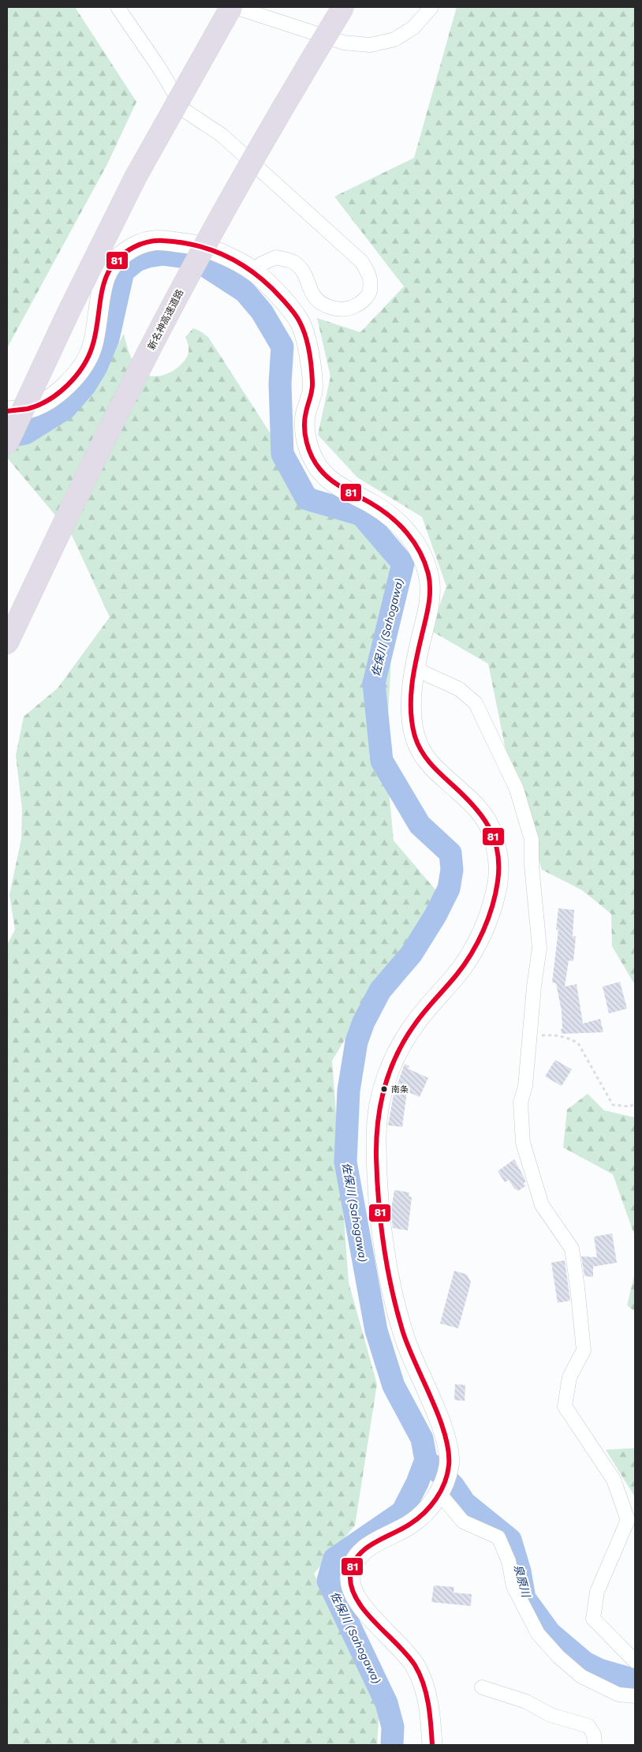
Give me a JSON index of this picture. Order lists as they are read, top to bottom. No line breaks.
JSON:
{"streets":{"highway":["新名神高速道路"]},"water":["佐保川 (Sahogawa)","泉原川"],"places":["南条"],"lines":["transit line 81"]}
